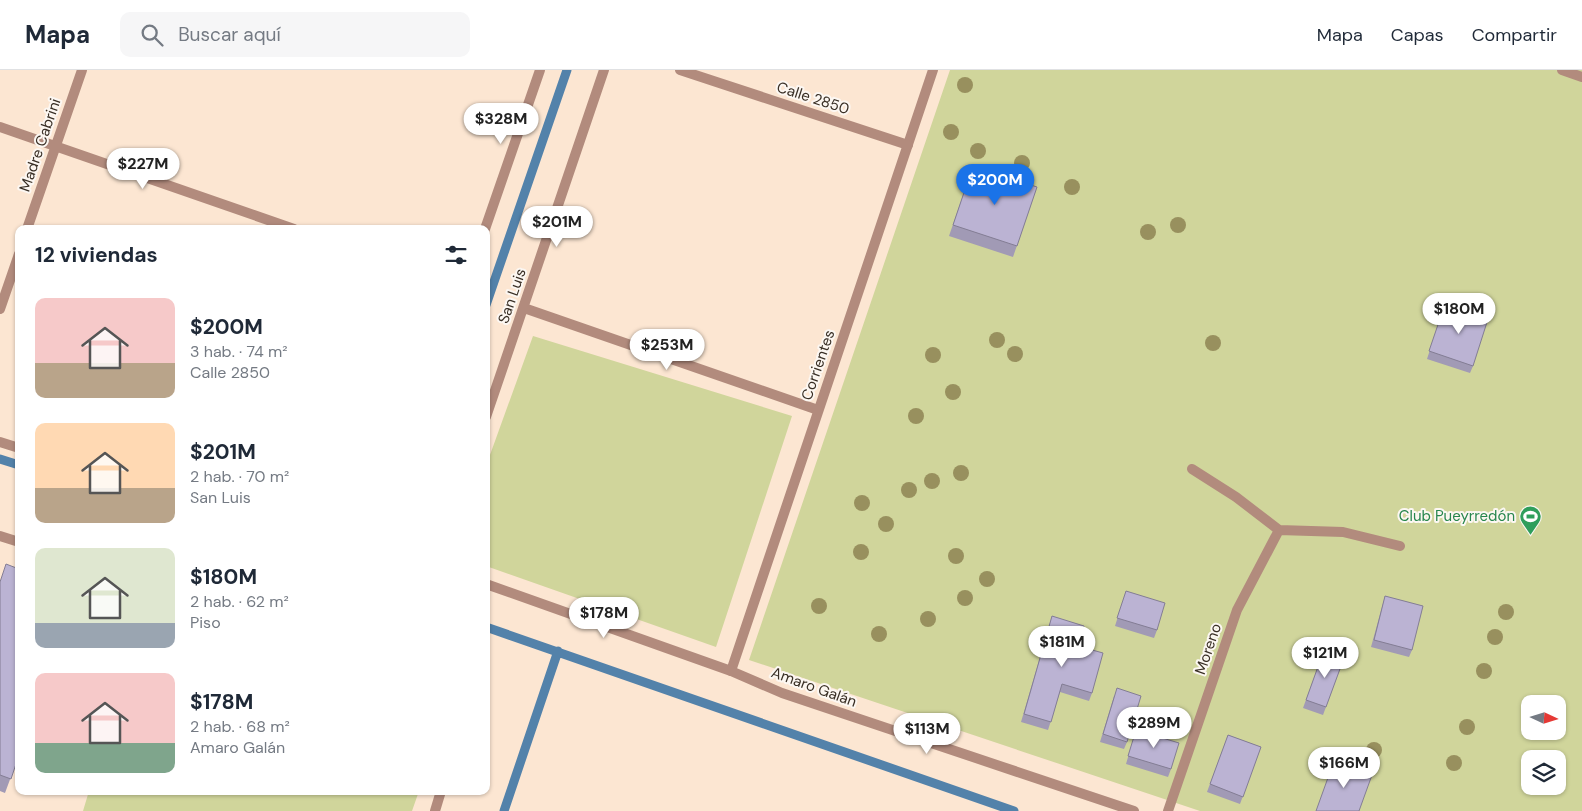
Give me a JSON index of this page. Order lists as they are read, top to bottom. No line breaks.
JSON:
{"streets":{"street":["Calle 2850","Madre Cabrini","San Luis","Corrientes","Moreno","Amaro Galán"]},"crossings":[["Calle 2850","Corrientes"],["Corrientes","Amaro Galán"]],"places":{"sports":["Club Pueyrredón"]},"north":"right","page":{"header":"Mapa","search":"Buscar aquí","nav":["Mapa","Capas","Compartir"],"price":["$328M","$227M","$200M","$201M","$180M","$253M","$178M","$181M","$121M","$289M","$113M","$166M"],"heading":"12 viviendas","list":[{"name":"$200M","note":"3 hab. · 74 m² · Calle 2850"},{"name":"$201M","note":"2 hab. · 70 m² · San Luis"},{"name":"$180M","note":"2 hab. · 62 m² · Piso"},{"name":"$178M","note":"2 hab. · 68 m² · Amaro Galán"}]}}
